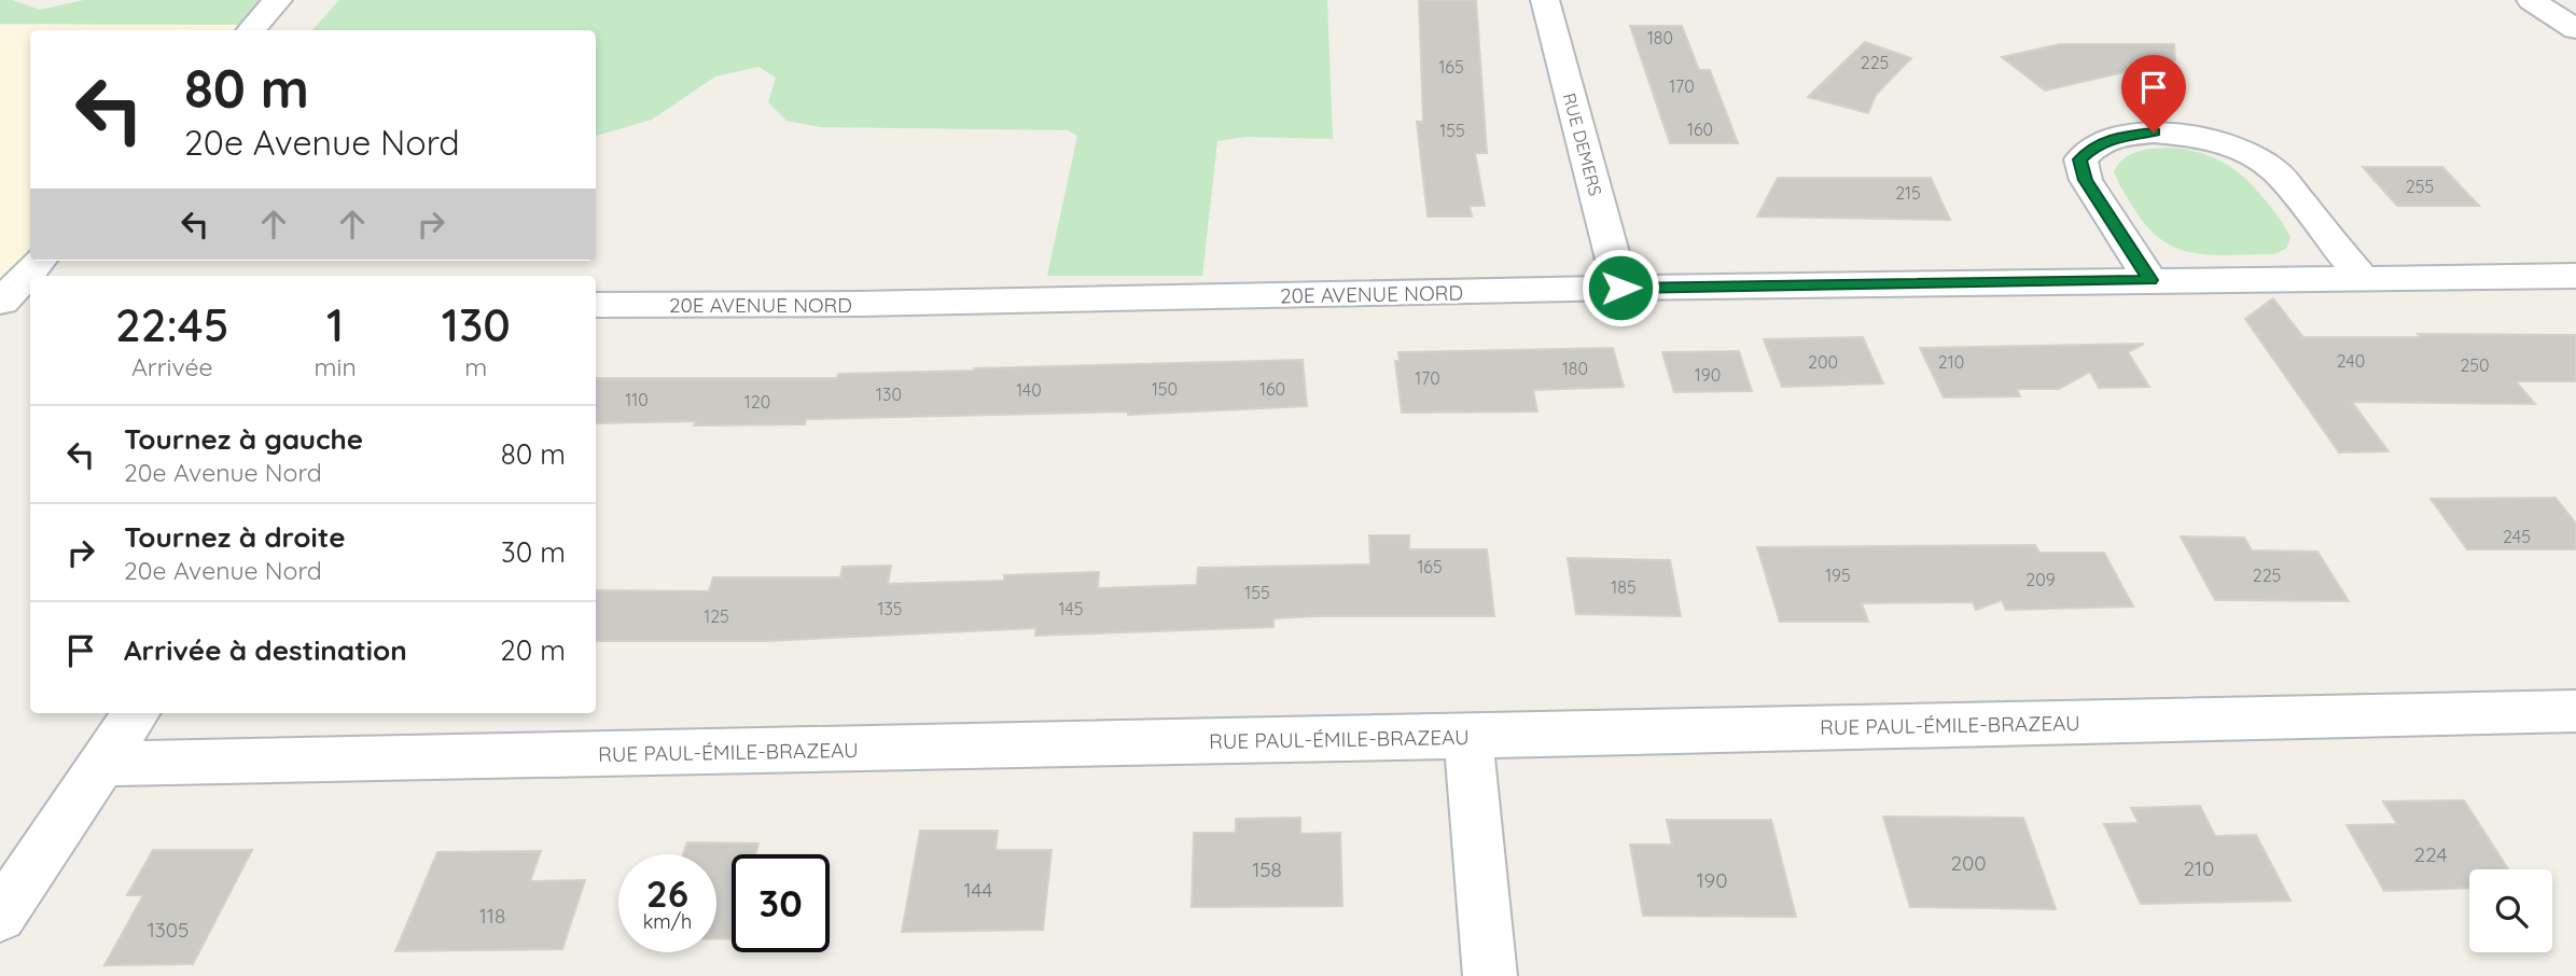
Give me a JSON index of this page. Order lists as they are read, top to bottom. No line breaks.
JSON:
{"streets":{"street":["RUE DEMERS","20E AVENUE NORD","RUE PAUL-ÉMILE-BRAZEAU"]},"crossings":[["RUE DEMERS","20E AVENUE NORD"]],"house_numbers":["180","225","165","170","160","155","255","215","240","200","210","250","180","190","170","150","160","140","130","110","120","245","165","195","225","209","185","155","135","145","125","224","200","210","158","190","144","118","1305"],"page":{"turn":["80 m","20e Avenue Nord"],"eta":["22:45","Arrivée","1","min","130","m"],"list":[{"name":"Tournez à gauche","note":"20e Avenue Nord","value":"80 m"},{"name":"Tournez à droite","note":"20e Avenue Nord","value":"30 m"},{"name":"Arrivée à destination","value":"20 m"}],"speed":"26 km/h","limit":"30"}}
